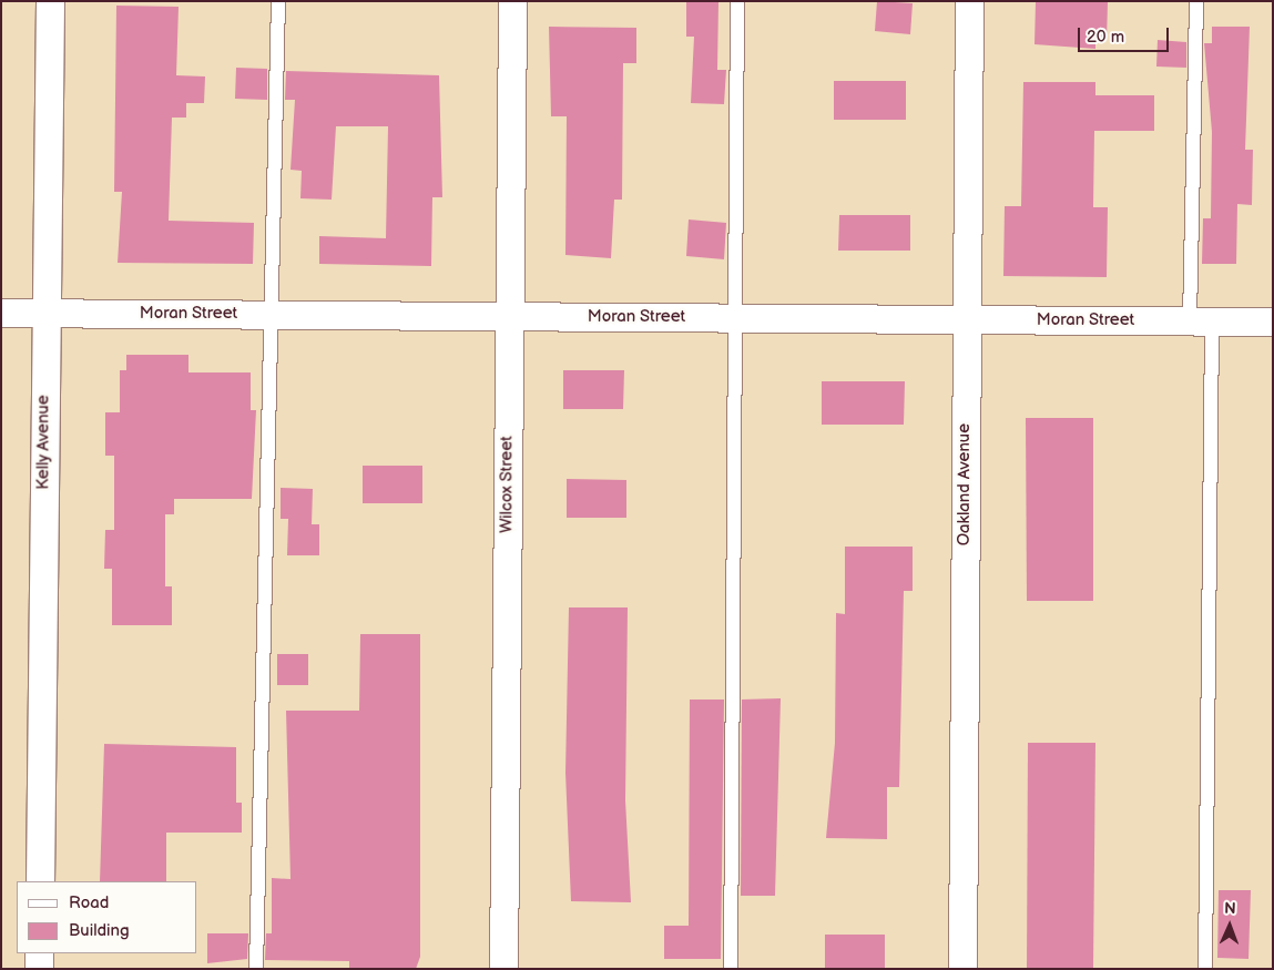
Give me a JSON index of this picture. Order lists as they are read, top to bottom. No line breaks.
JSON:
{"streets":{"street":["Moran Street","Kelly Avenue","Wilcox Street","Oakland Avenue"]},"crossings":[["Moran Street","Kelly Avenue"],["Moran Street","Wilcox Street"],["Moran Street","Oakland Avenue"]],"legend":["Road","Building"],"scale_bar":"20 m","north":"top"}
